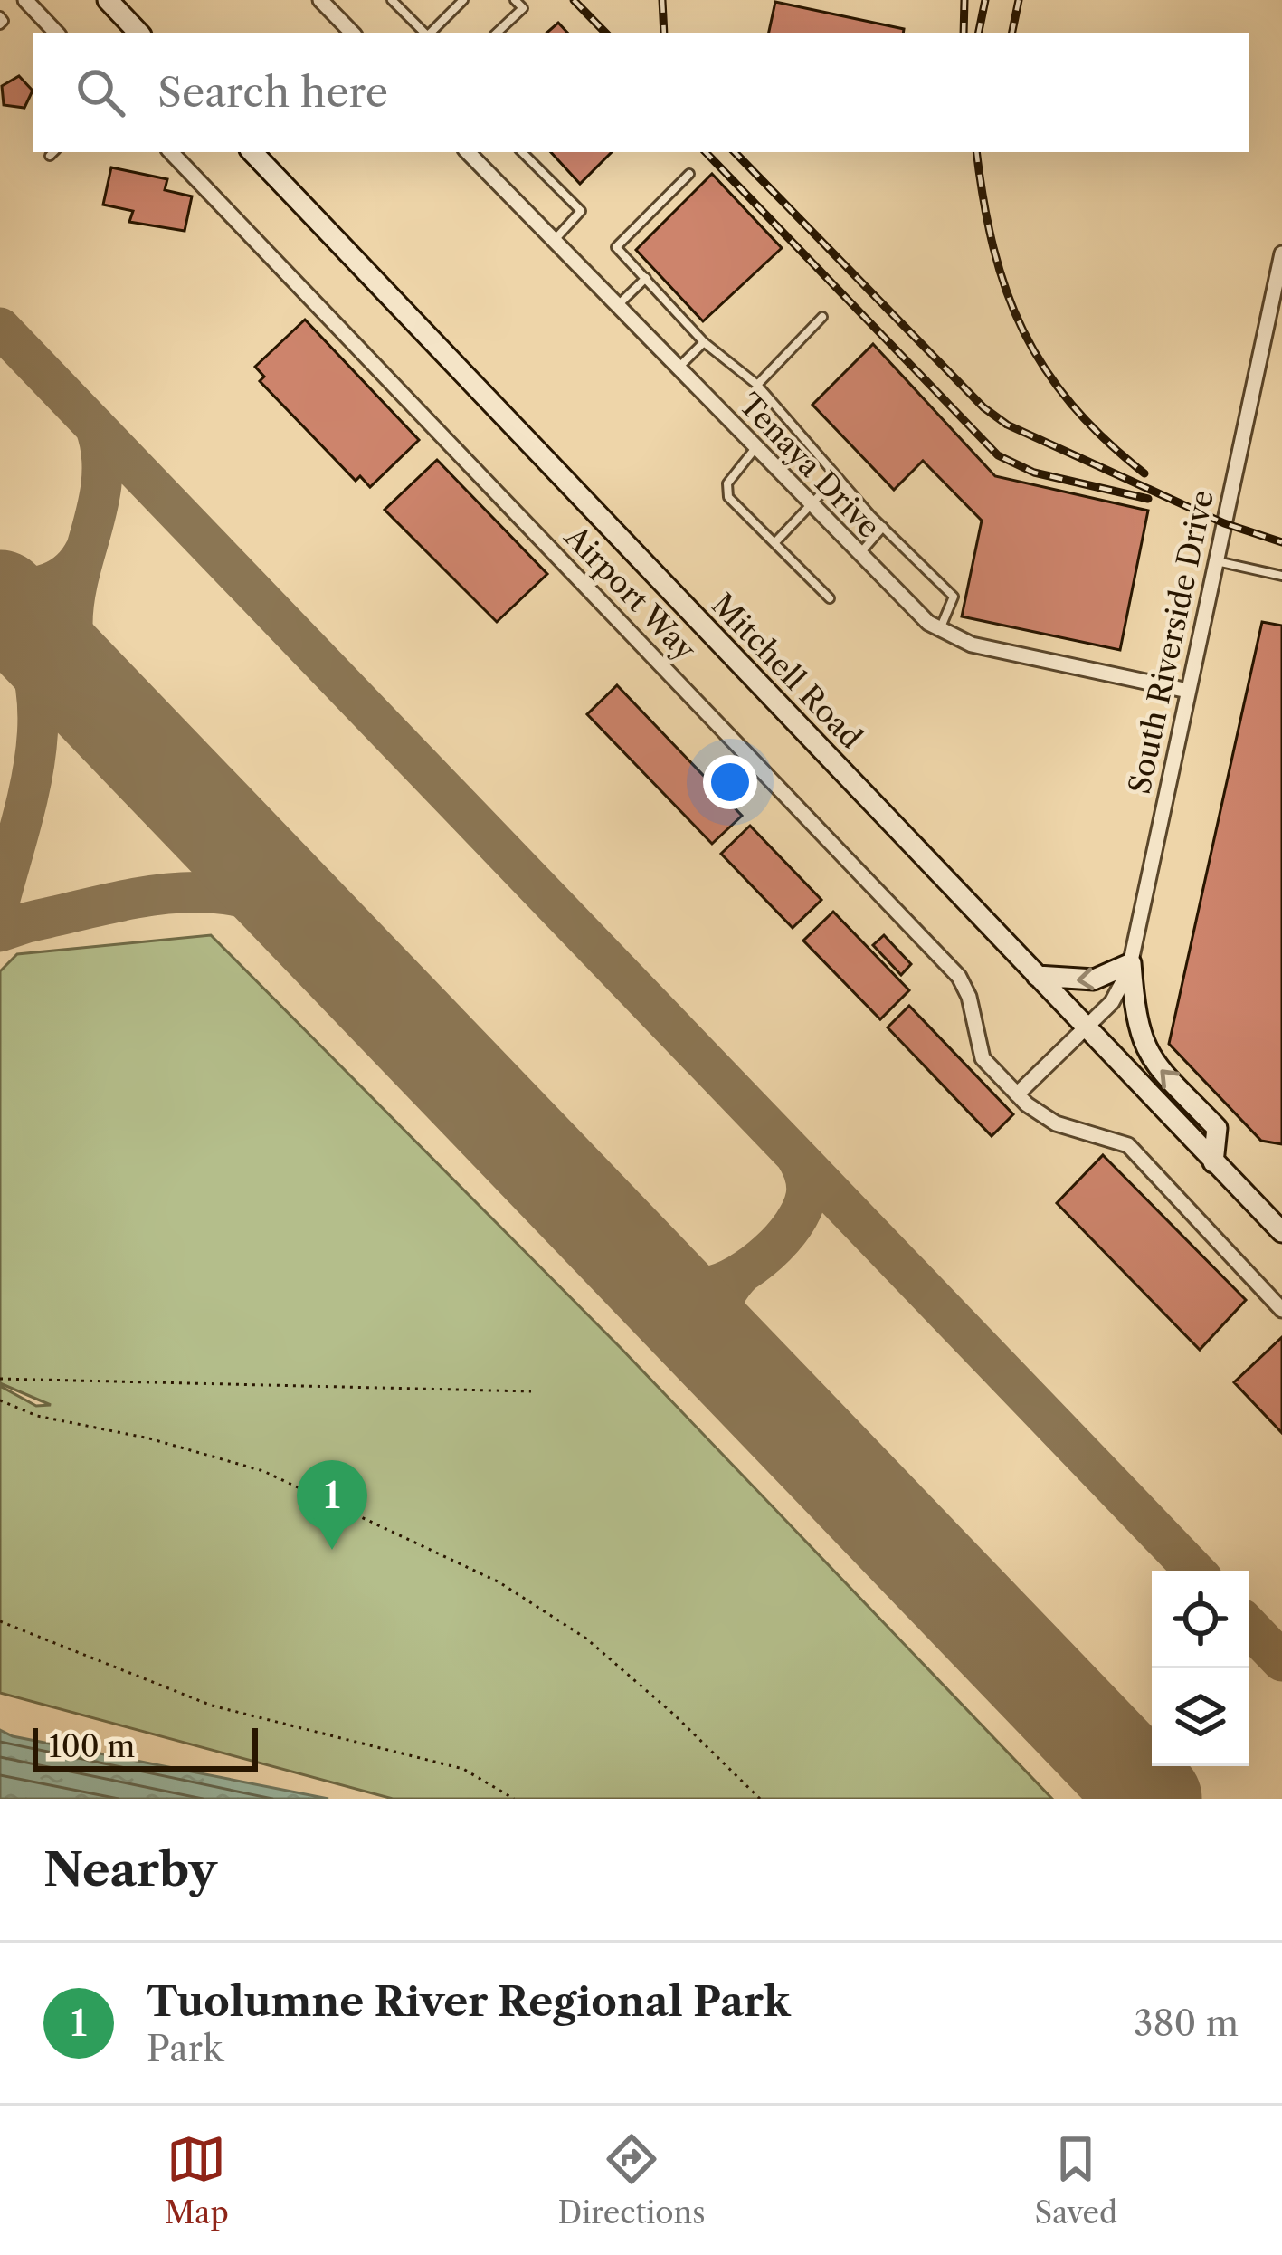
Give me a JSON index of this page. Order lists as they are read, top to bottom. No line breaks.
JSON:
{"streets":{"main road":["Mitchell Road"],"street":["Tenaya Drive","Airport Way","South Riverside Drive"]},"crossings":[["Tenaya Drive","South Riverside Drive"],["South Riverside Drive","Mitchell Road"]],"scale_bar":"100 m","page":{"search":"Search here","pins":"1","scale":"100 m","heading":"Nearby","list":[{"mark":"1","name":"Tuolumne River Regional Park","note":"Park","value":"380 m"}],"nav":["Map","Directions","Saved"]}}
